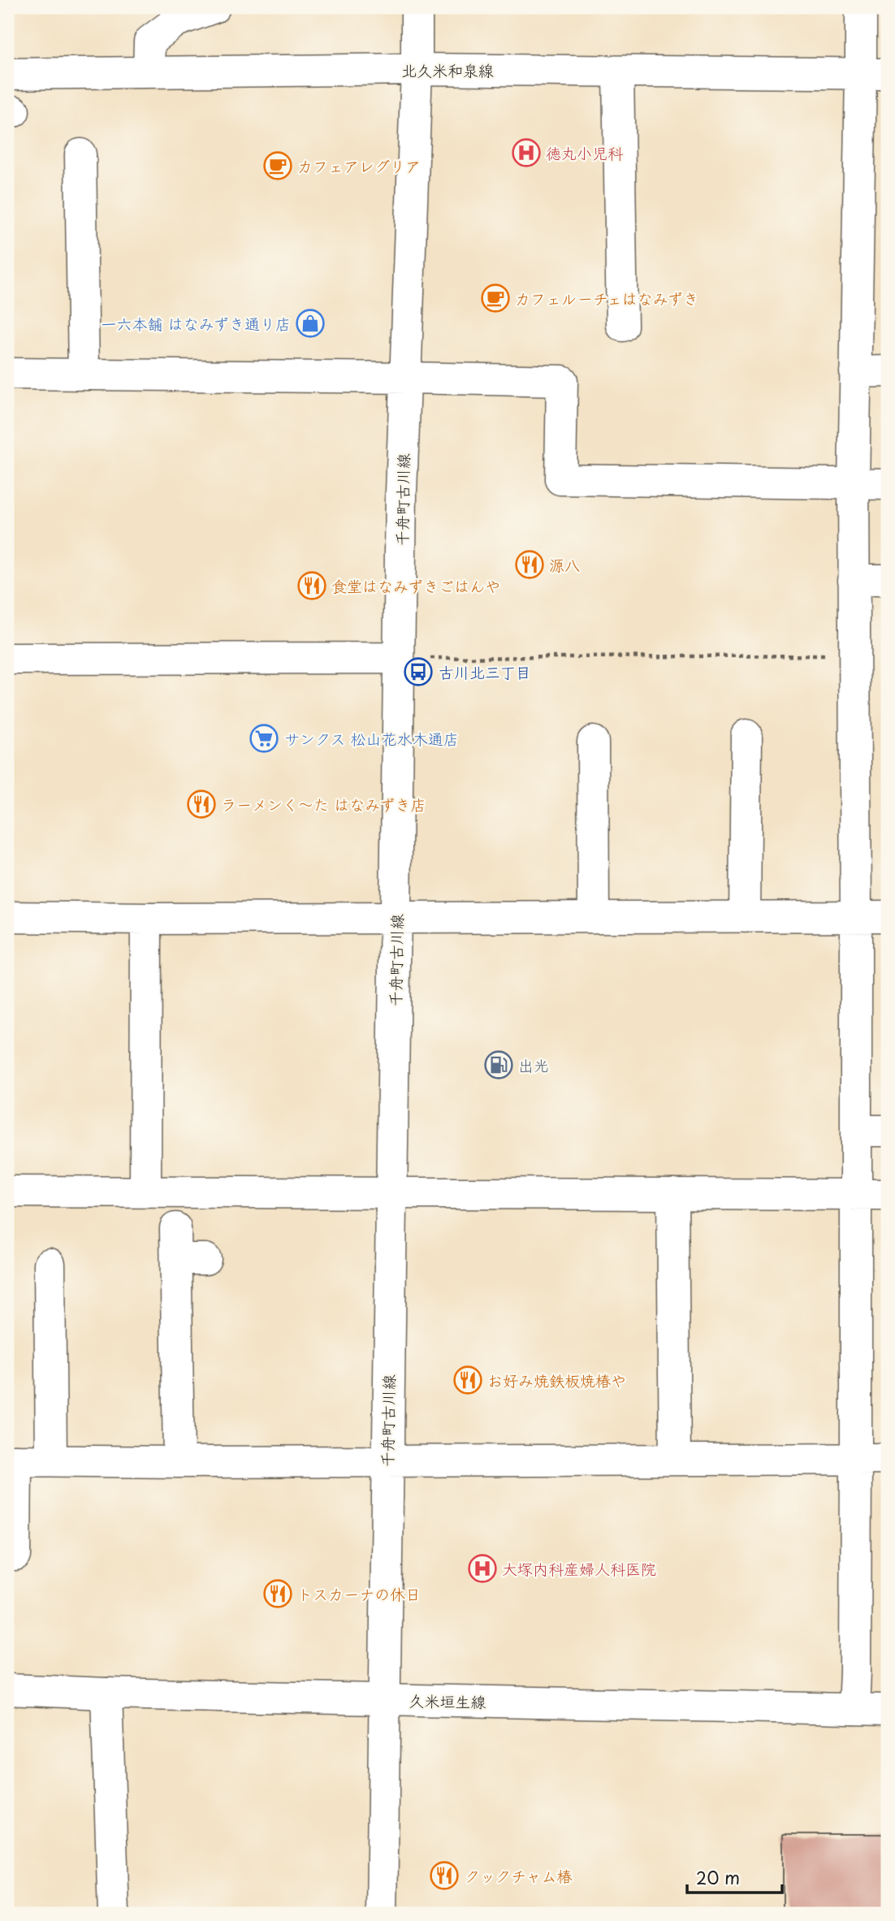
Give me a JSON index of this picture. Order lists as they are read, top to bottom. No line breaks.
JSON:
{"streets":{"street":["北久米和泉線","千舟町古川線","久米垣生線"]},"crossings":[["北久米和泉線","千舟町古川線"],["千舟町古川線","久米垣生線"]],"places":{"hospital":["徳丸小児科","大塚内科産婦人科医院"],"cafe":["カフェアレグリア","カフェルーチェはなみずき"],"shop":["一六本舗 はなみずき通り店"],"restaurant":["源八","食堂はなみずきごはんや","ラーメンく～た はなみずき店","お好み焼鉄板焼椿や","トスカーナの休日","クックチャム椿"],"bus stop":["古川北三丁目"],"supermarket":["サンクス 松山花水木通店"],"fuel station":["出光"]},"scale_bar":"20 m"}
